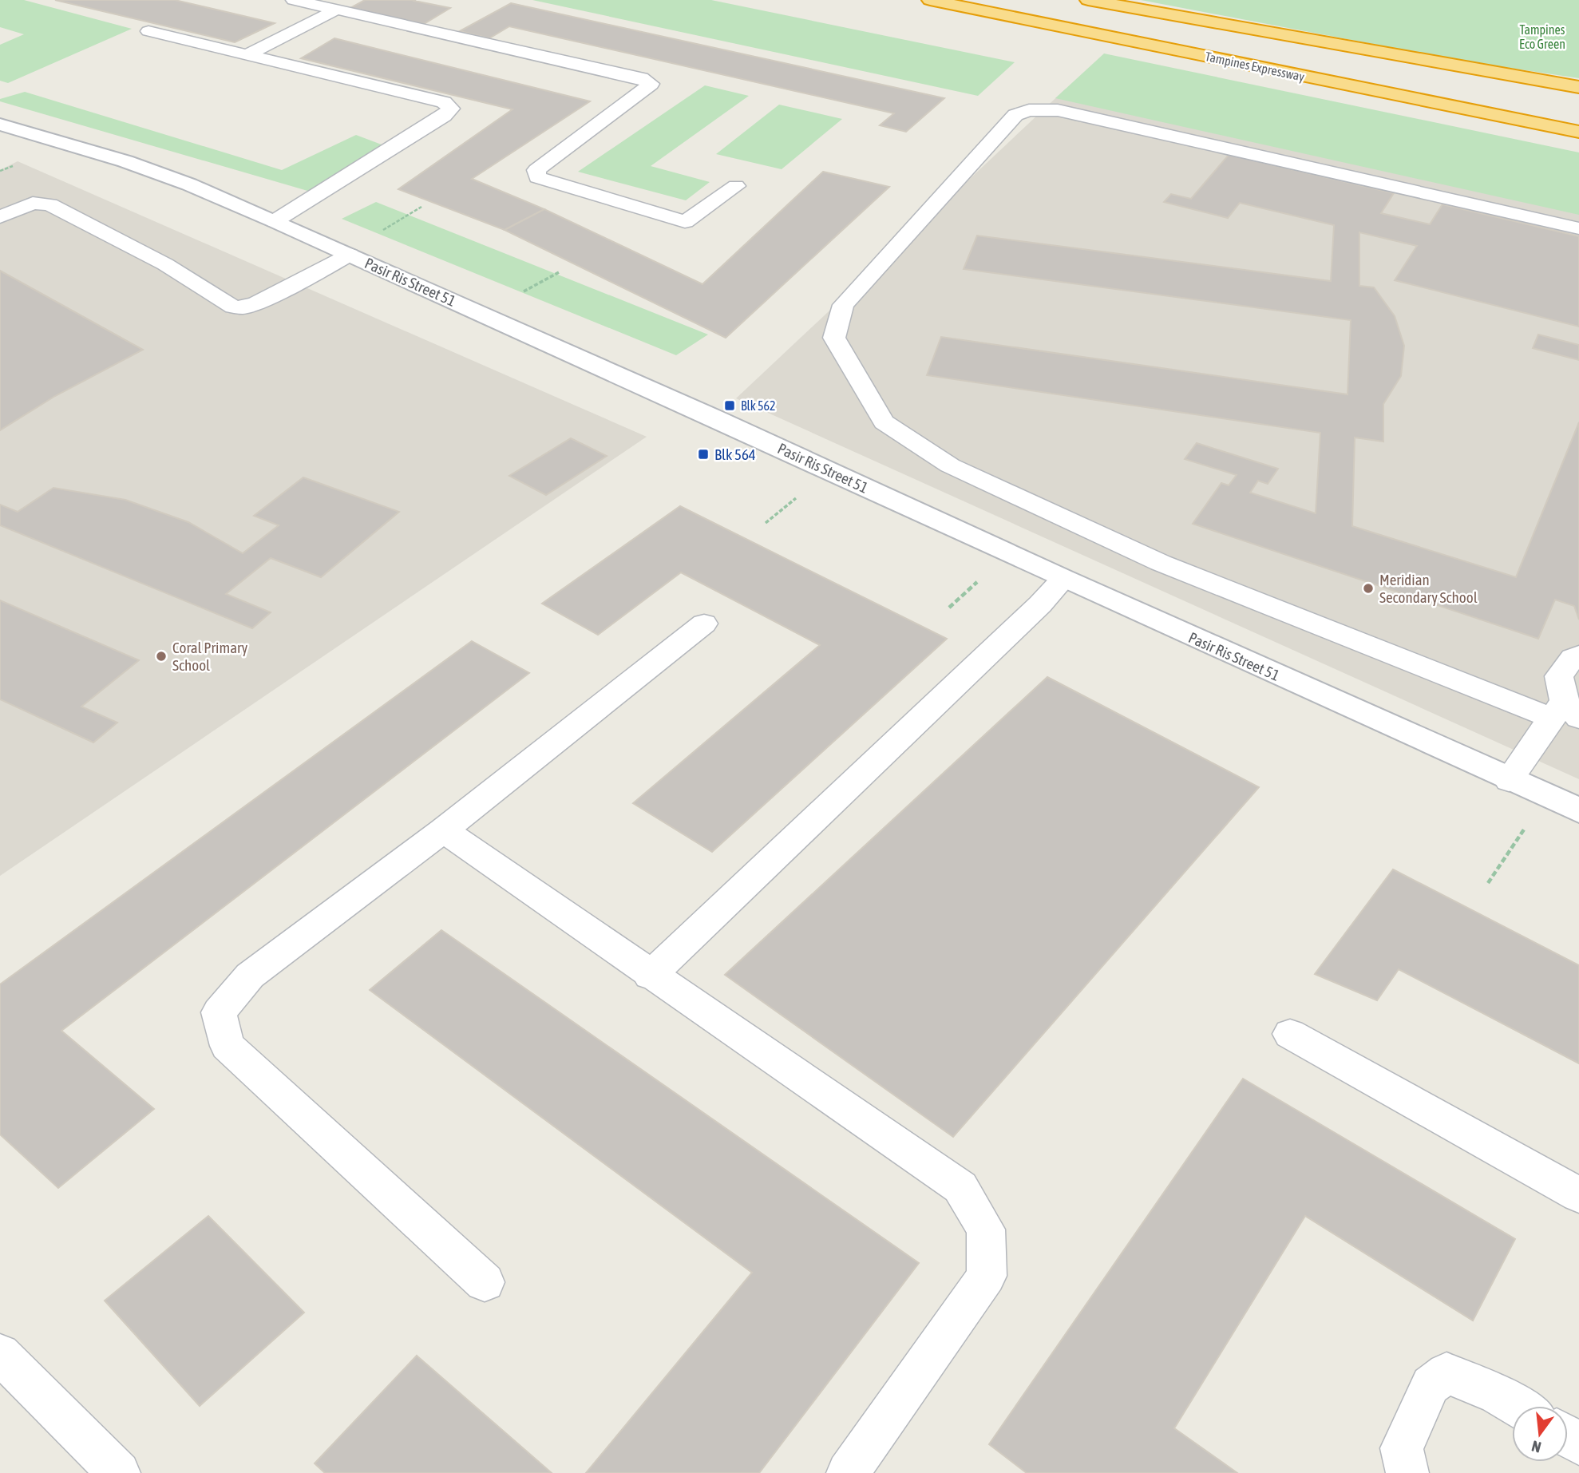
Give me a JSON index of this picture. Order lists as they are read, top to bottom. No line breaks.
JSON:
{"streets":{"highway":["Tampines Expressway"],"street":["Pasir Ris Street 51"]},"parks":["Tampines Eco Green"],"places":{"transit":["Blk 562","Blk 564"],"other":["Meridian Secondary School","Coral Primary School"]},"north":"bottom"}
